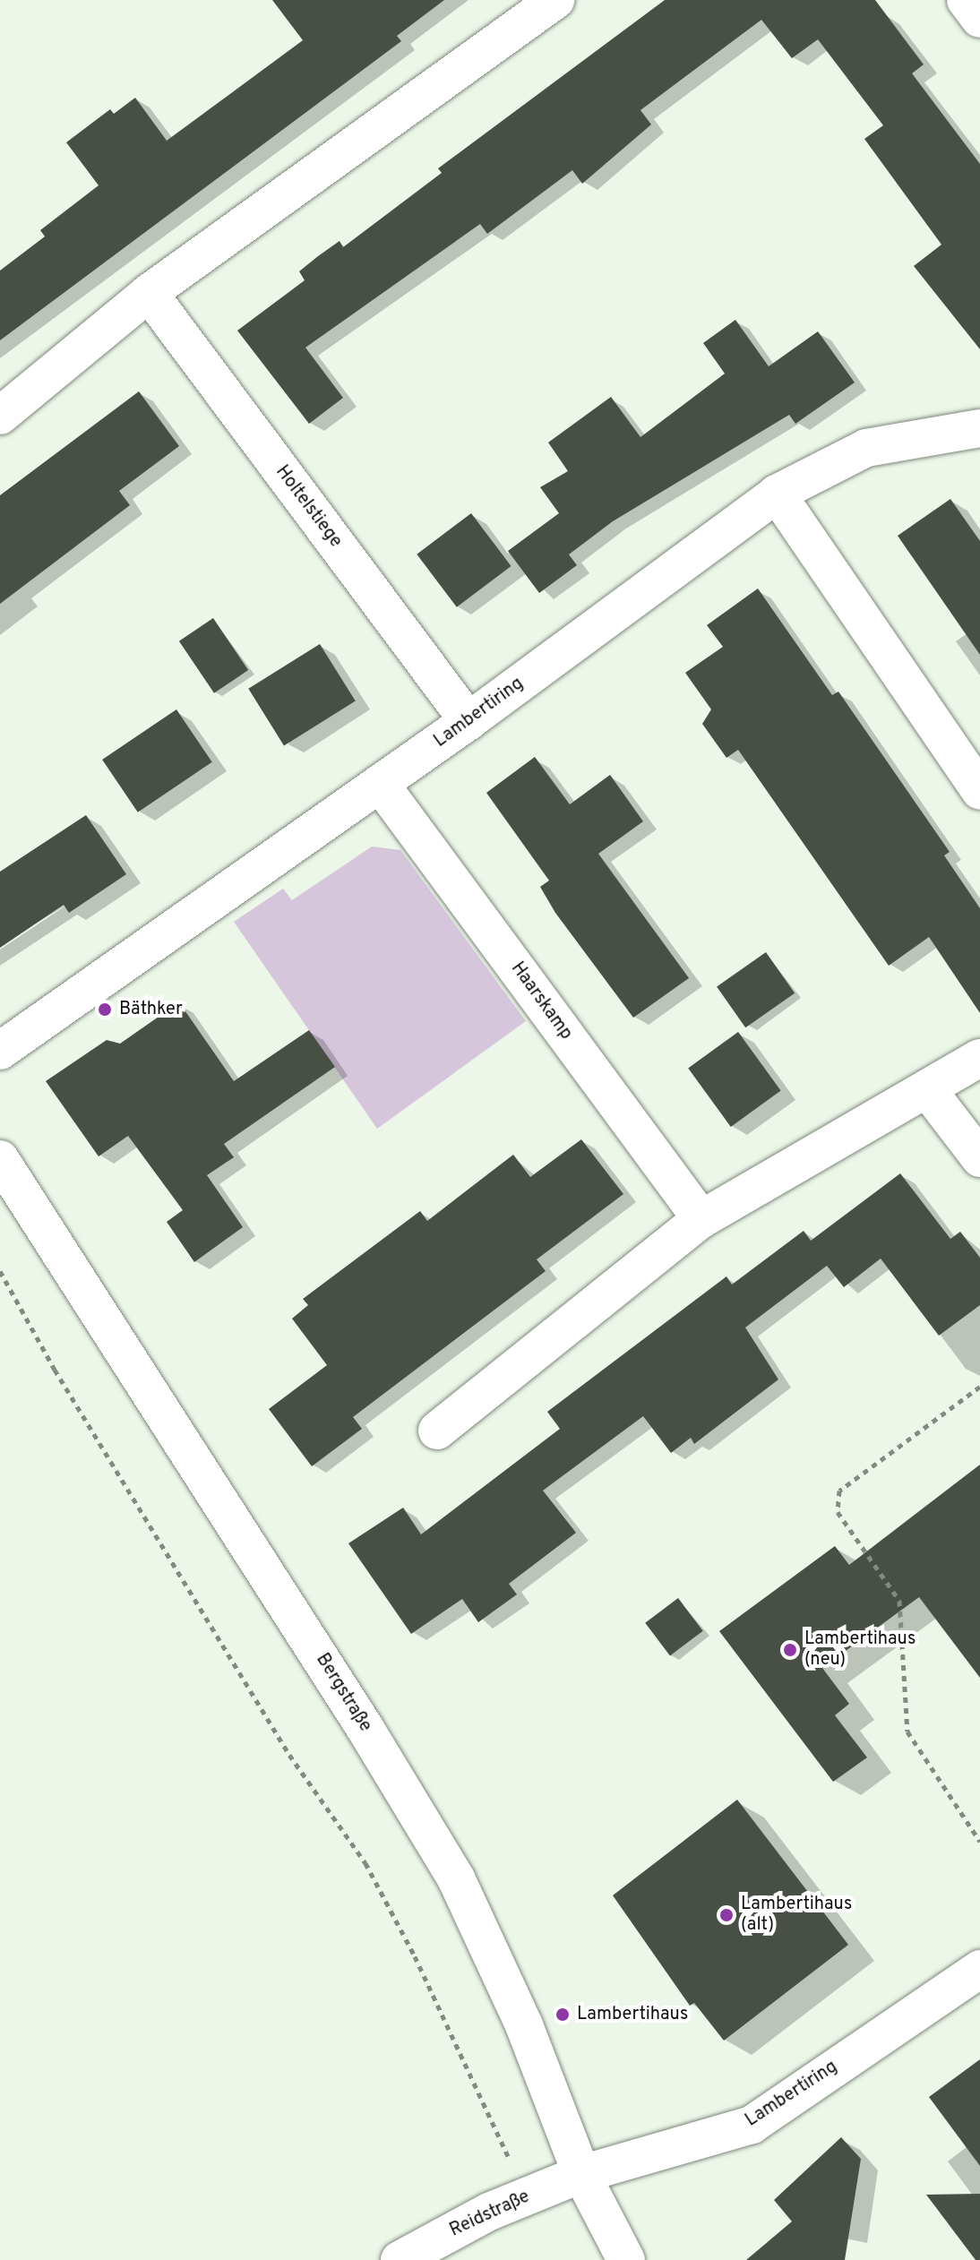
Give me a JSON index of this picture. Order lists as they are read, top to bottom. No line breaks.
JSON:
{"streets":{"street":["Holtelstiege","Lambertiring","Haarskamp","Bergstraße","Reidstraße"]},"crossings":[["Holtelstiege","Lambertiring"],["Lambertiring","Haarskamp"],["Lambertiring","Bergstraße"],["Lambertiring","Reidstraße"],["Bergstraße","Reidstraße"]],"places":["Bäthker","Lambertihaus (neu)","Lambertihaus (alt)","Lambertihaus"]}
